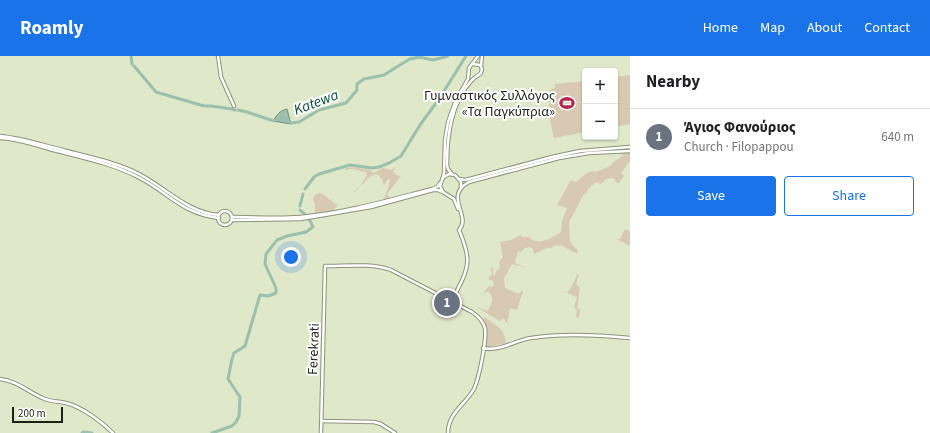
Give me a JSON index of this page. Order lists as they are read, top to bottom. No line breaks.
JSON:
{"streets":{"main road":["Ferekrati"]},"water":["Katewa"],"places":{"sports":["Γυμναστικός Συλλόγος «Τα Παγκύπρια»"]},"scale_bar":"200 m","page":{"header":"Roamly","nav":["Home","Map","About","Contact"],"heading":"Nearby","map_buttons":["+","−"],"list":[{"mark":"1","name":"Άγιος Φανούριος","note":"Church · Filopappou","value":"640 m"}],"buttons":["Save","Share"],"pins":"1","scale":"200 m"}}
